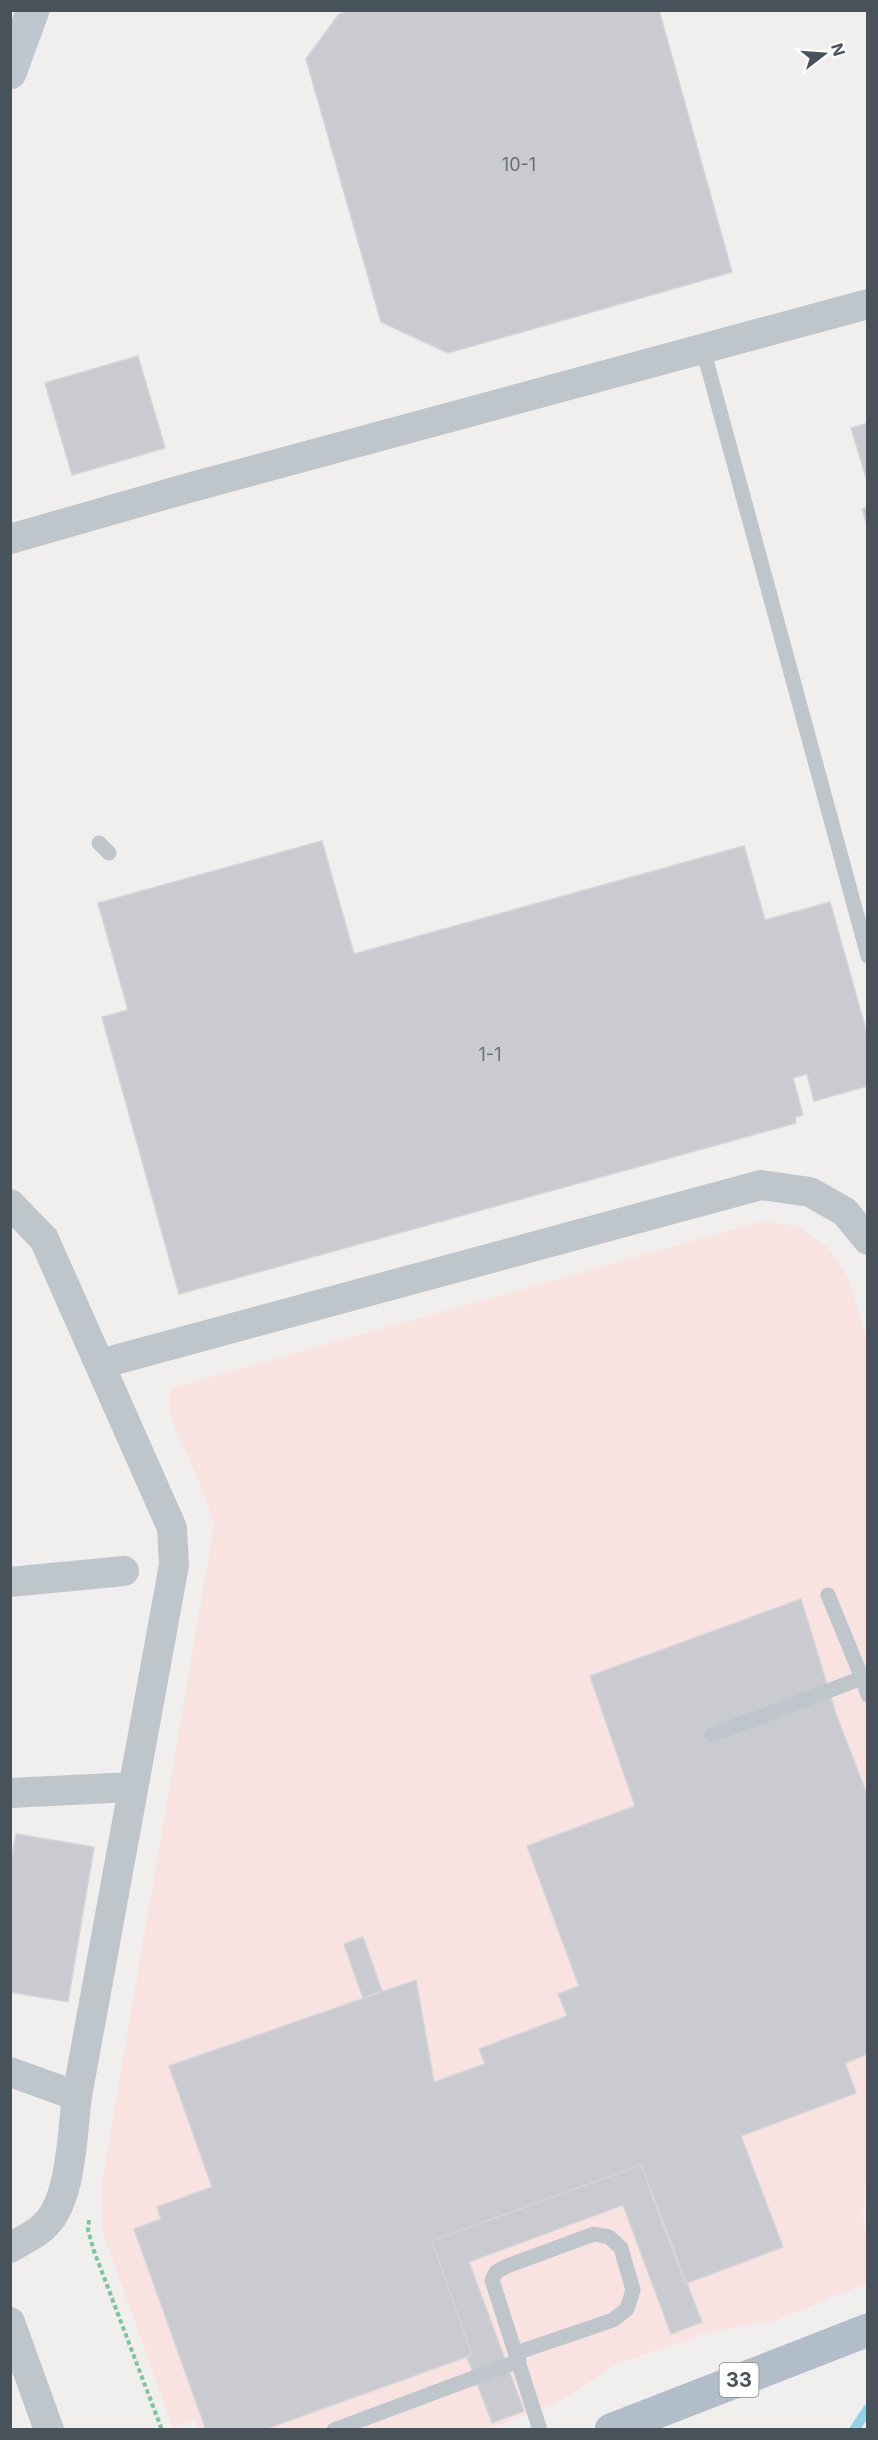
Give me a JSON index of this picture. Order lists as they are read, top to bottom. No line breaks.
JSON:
{"streets":{"main road":["33"]},"house_numbers":["10-1","1-1"],"north":"right"}
